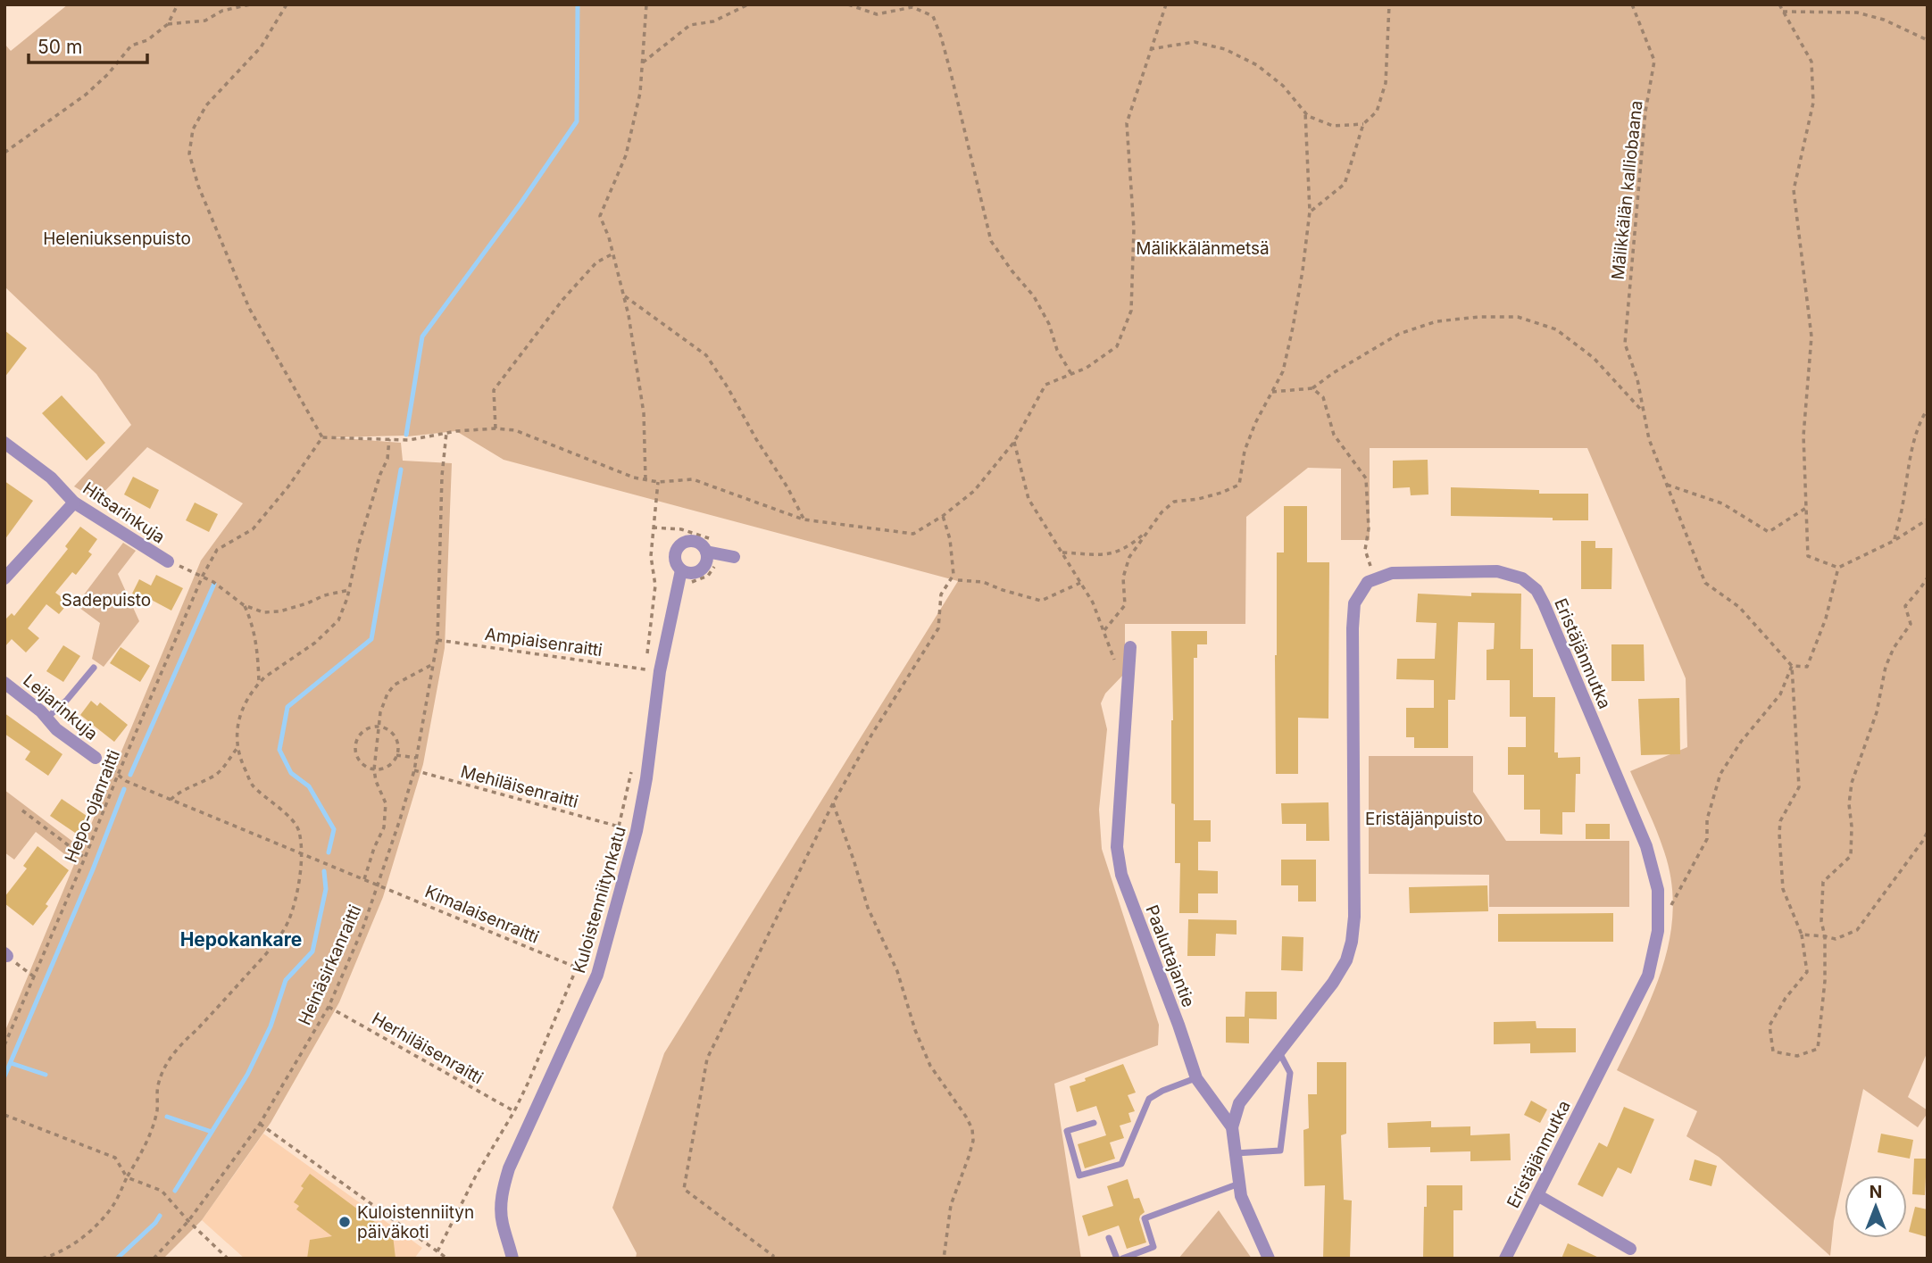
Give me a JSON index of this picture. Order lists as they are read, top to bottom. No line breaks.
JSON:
{"streets":{"street":["Hitsarinkuja","Eristäjänmutka","Leijarinkuja","Kuloistenniitynkatu","Paaluttajantie"],"path":["Mälikkälän kalliobaana","Ampiaisenraitti","Mehiläisenraitti","Hepo-ojanraitti","Kimalaisenraitti","Heinäsirkanraitti","Herhiläisenraitti"]},"crossings":[["Hitsarinkuja","Hepo-ojanraitti"],["Ampiaisenraitti","Heinäsirkanraitti"],["Mehiläisenraitti","Heinäsirkanraitti"],["Hepo-ojanraitti","Kimalaisenraitti"],["Kimalaisenraitti","Heinäsirkanraitti"],["Heinäsirkanraitti","Herhiläisenraitti"]],"districts":["Hepokankare"],"parks":["Heleniuksenpuisto","Mälikkälänmetsä","Sadepuisto","Eristäjänpuisto"],"places":["Kuloistenniityn päiväkoti"],"scale_bar":"50 m","north":"top"}
